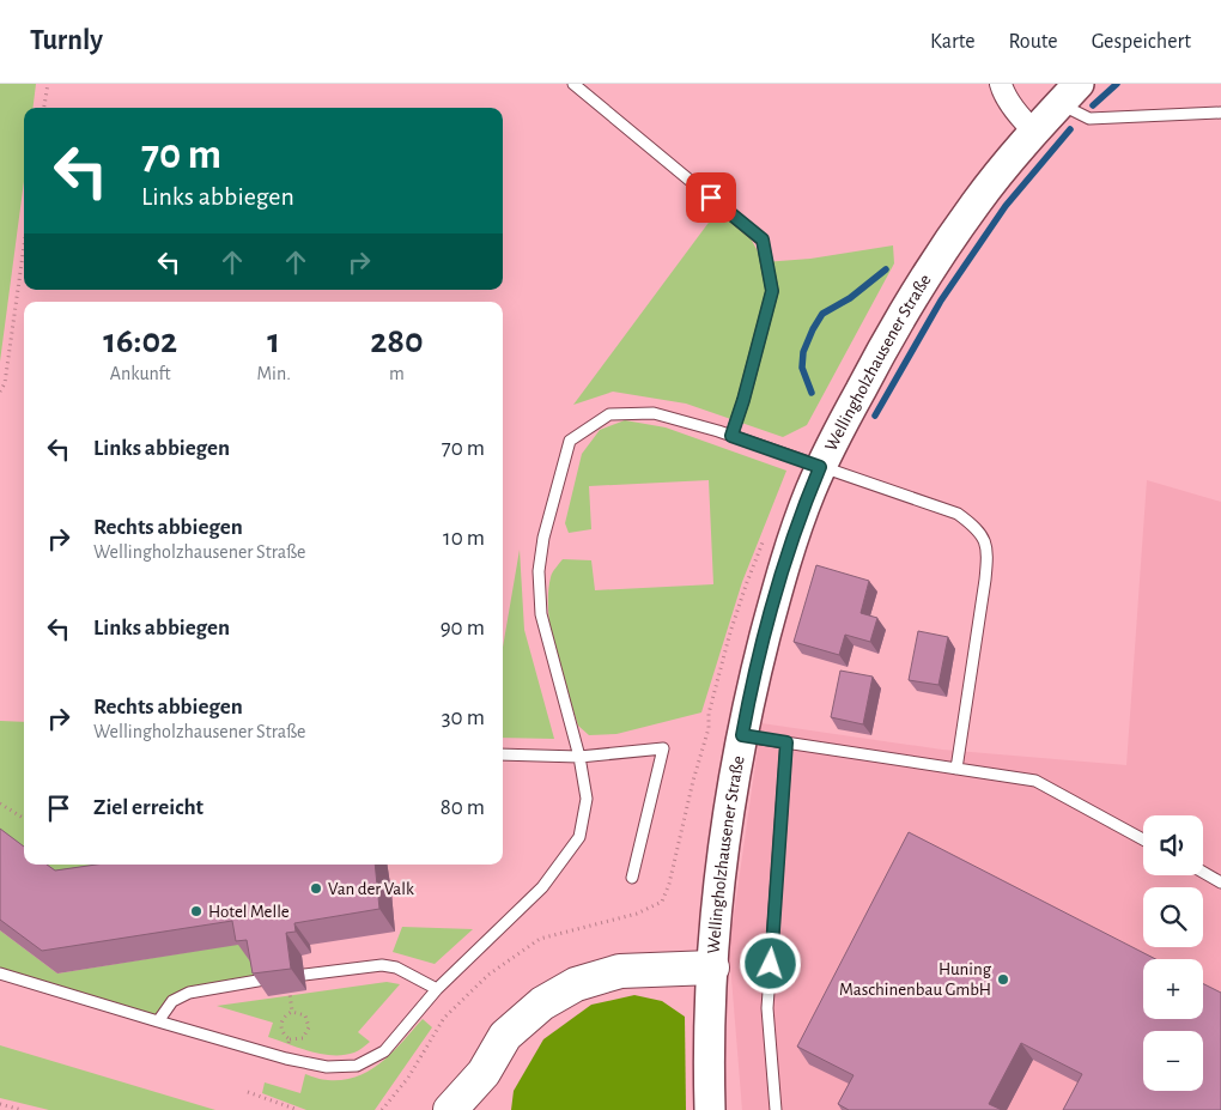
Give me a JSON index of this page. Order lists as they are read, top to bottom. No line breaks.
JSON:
{"streets":{"main road":["Wellingholzhausener Straße"]},"places":["Van der Valk","Hotel Melle","Huning Maschinenbau GmbH"],"page":{"header":"Turnly","nav":["Karte","Route","Gespeichert"],"turn":["70 m","Links abbiegen"],"eta":["16:02","Ankunft","1","Min.","280","m"],"list":[{"name":"Links abbiegen","value":"70 m"},{"name":"Rechts abbiegen","note":"Wellingholzhausener Straße","value":"10 m"},{"name":"Links abbiegen","value":"90 m"},{"name":"Rechts abbiegen","note":"Wellingholzhausener Straße","value":"30 m"},{"name":"Ziel erreicht","value":"80 m"}],"map_buttons":["+","−"]}}
